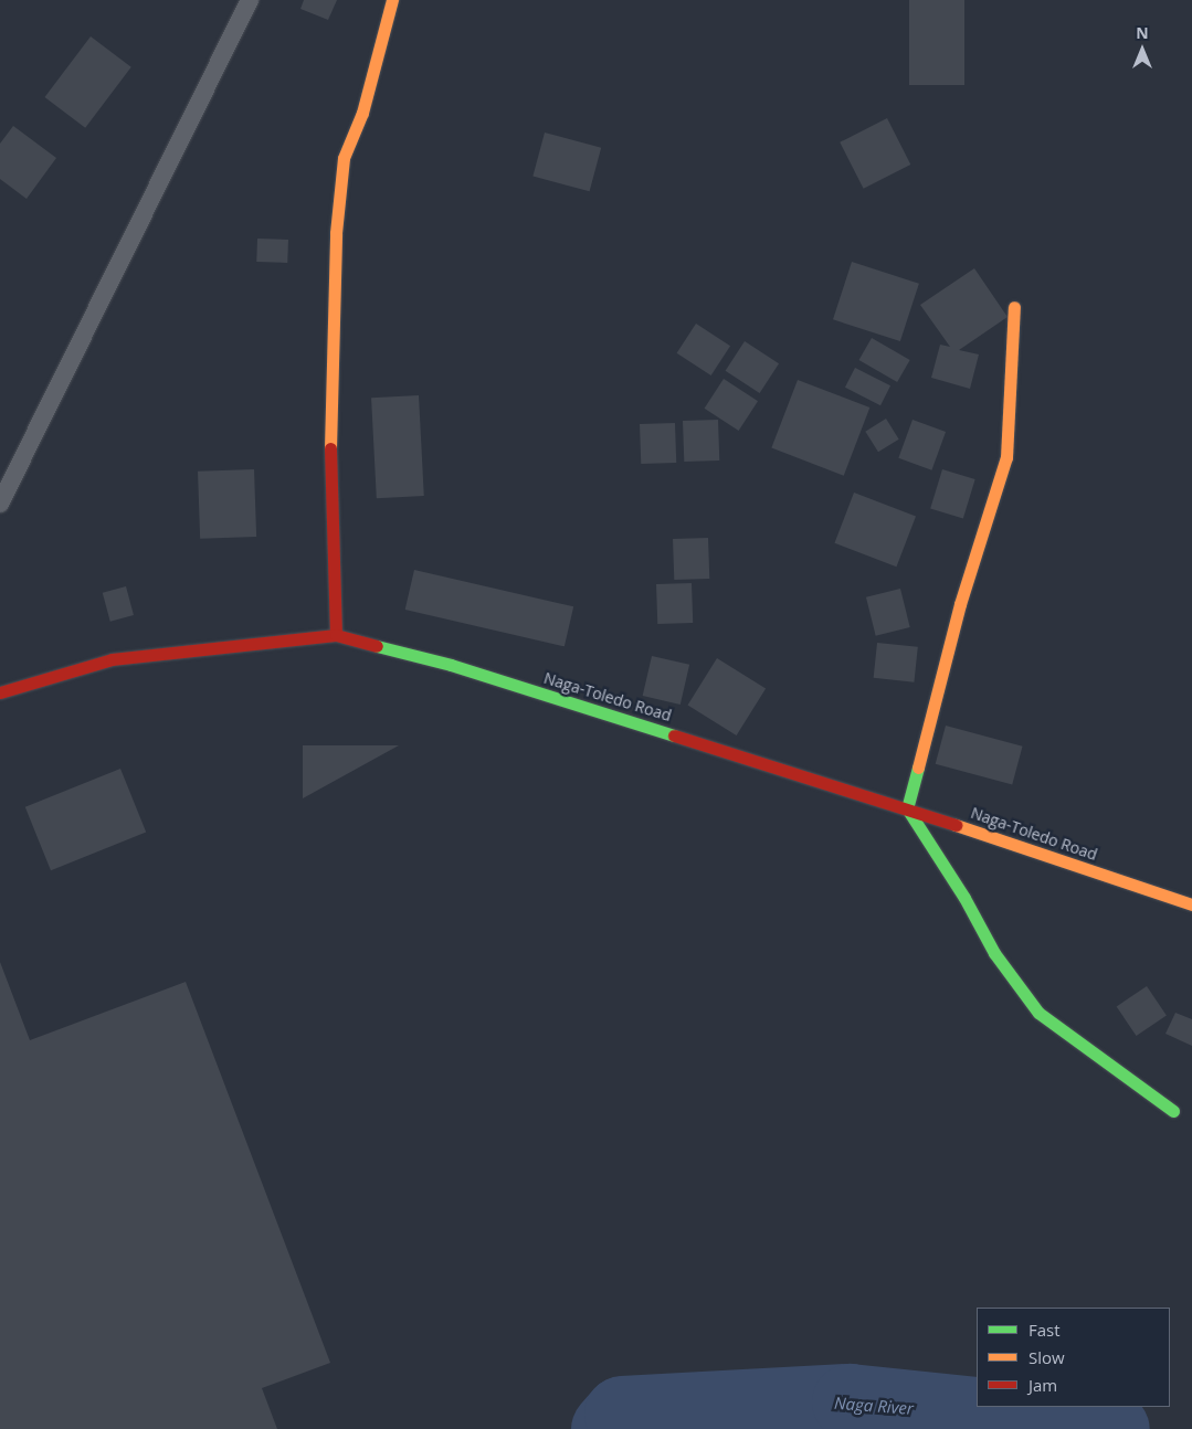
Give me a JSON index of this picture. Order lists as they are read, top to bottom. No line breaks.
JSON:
{"streets":{"main road":["Naga-Toledo Road"]},"water":["Naga River"],"legend":["Fast","Slow","Jam"],"north":"top"}
